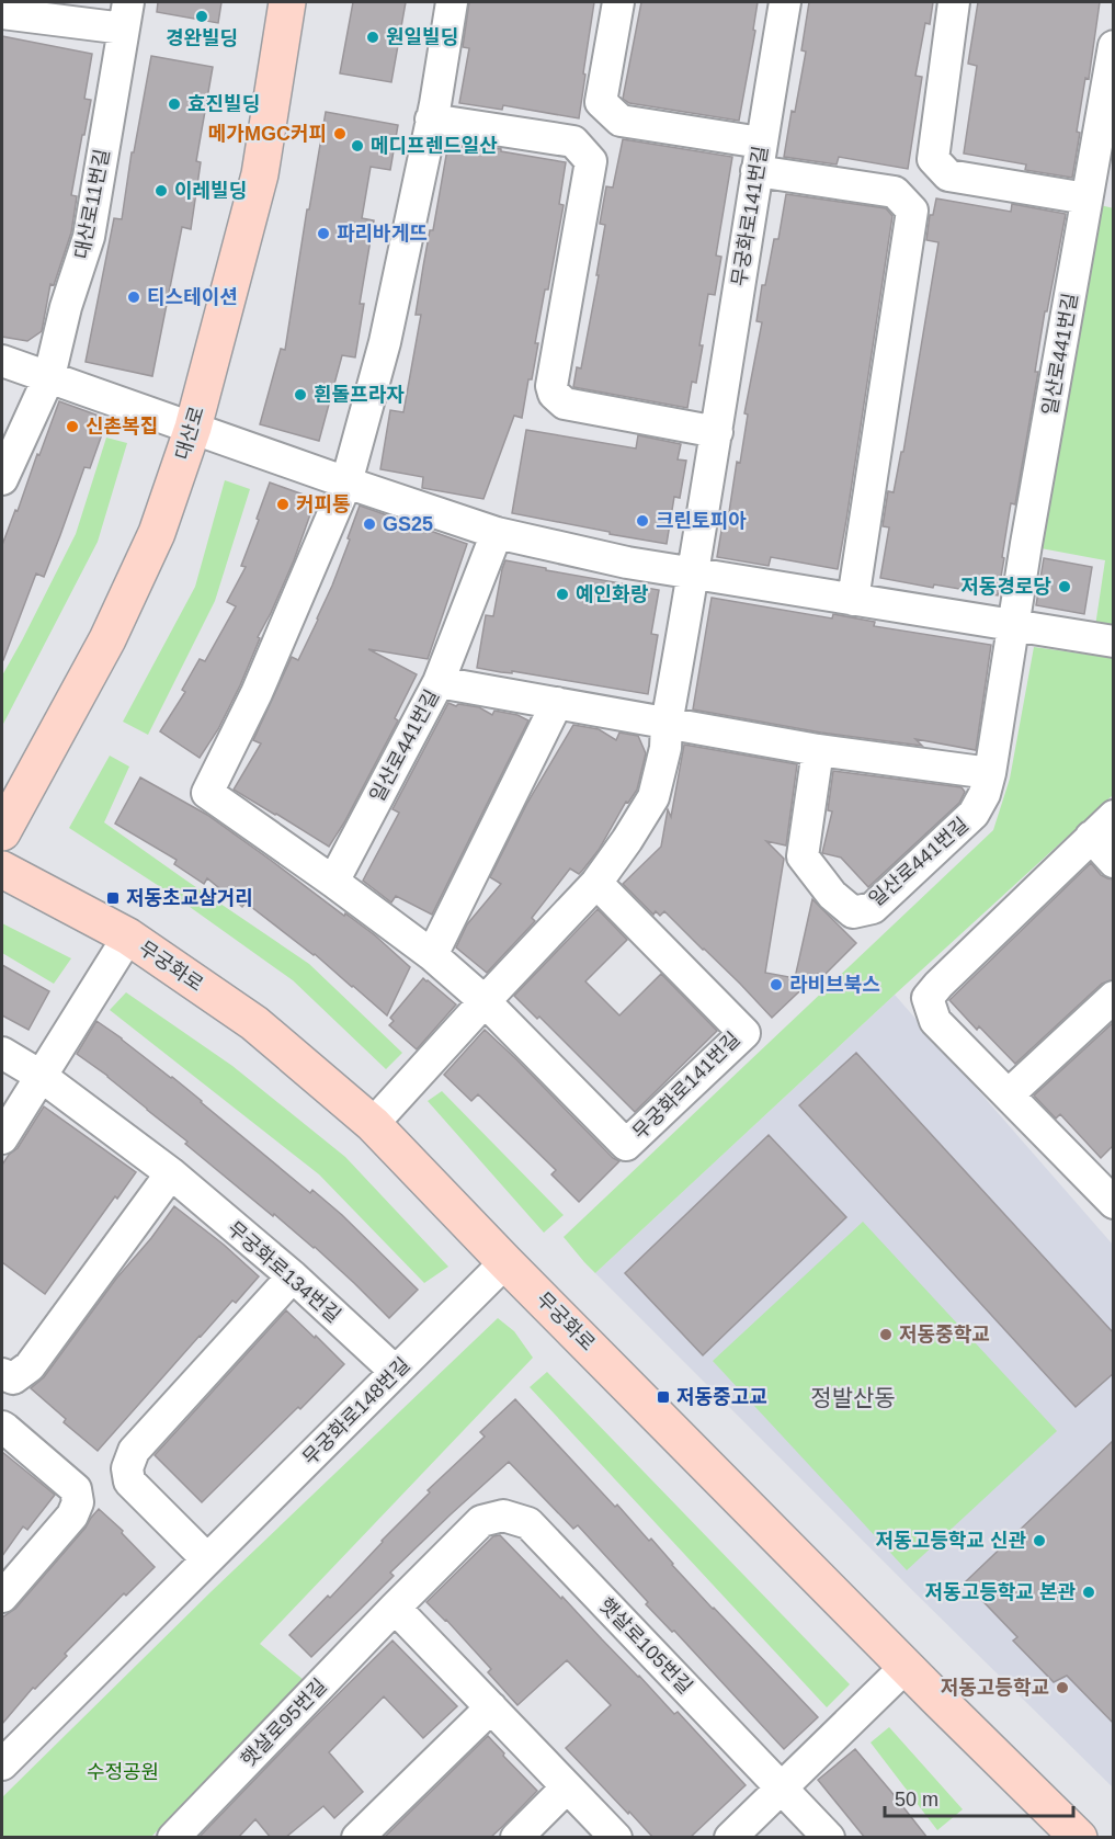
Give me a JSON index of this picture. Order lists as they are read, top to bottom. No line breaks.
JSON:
{"streets":{"main road":["대산로","무궁화로"],"street":["대산로11번길","무궁화로141번길","일산로441번길","무궁화로134번길","무궁화로148번길","햇살로105번길","햇살로95번길"]},"crossings":[["무궁화로141번길","일산로441번길"],["무궁화로141번길","무궁화로"],["무궁화로","무궁화로148번길"],["무궁화로134번길","무궁화로148번길"],["햇살로105번길","햇살로95번길"]],"districts":["정발산동"],"parks":["수정공원"],"places":{"other":["경완빌딩","원일빌딩","효진빌딩","메가MGC커피","메디프렌드일산","이레빌딩","파리바게뜨","티스테이션","흰돌프라자","신촌복집","커피통","크린토피아","GS25","저동경로당","예인화랑","라비브북스","저동중학교","저동고등학교 신관","저동고등학교 본관","저동고등학교"],"transit":["저동초교삼거리","저동중고교"]},"scale_bar":"50 m"}
